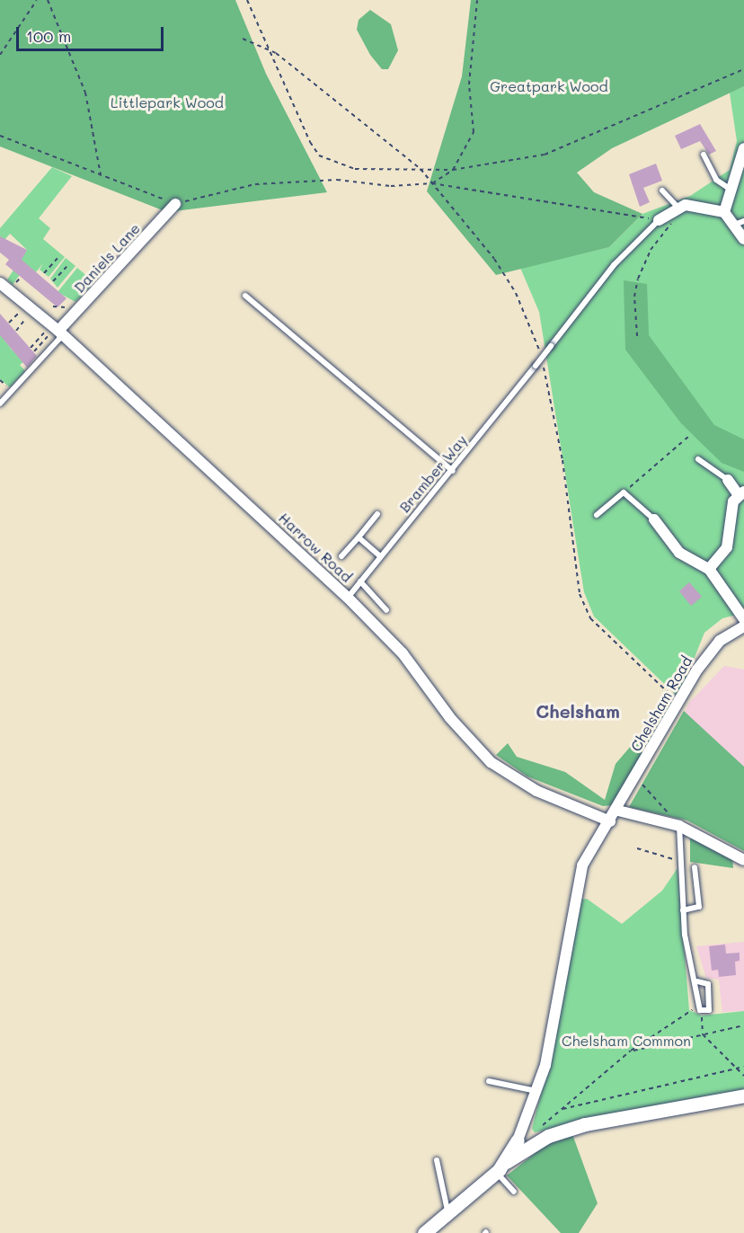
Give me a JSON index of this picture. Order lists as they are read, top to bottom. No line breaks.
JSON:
{"streets":{"street":["Daniels Lane","Harrow Road","Chelsham Road"],"lane":["Bramber Way"]},"crossings":[["Daniels Lane","Harrow Road"],["Bramber Way","Harrow Road"]],"districts":["Chelsham"],"parks":["Greatpark Wood","Littlepark Wood","Chelsham Common"],"scale_bar":"100 m"}
